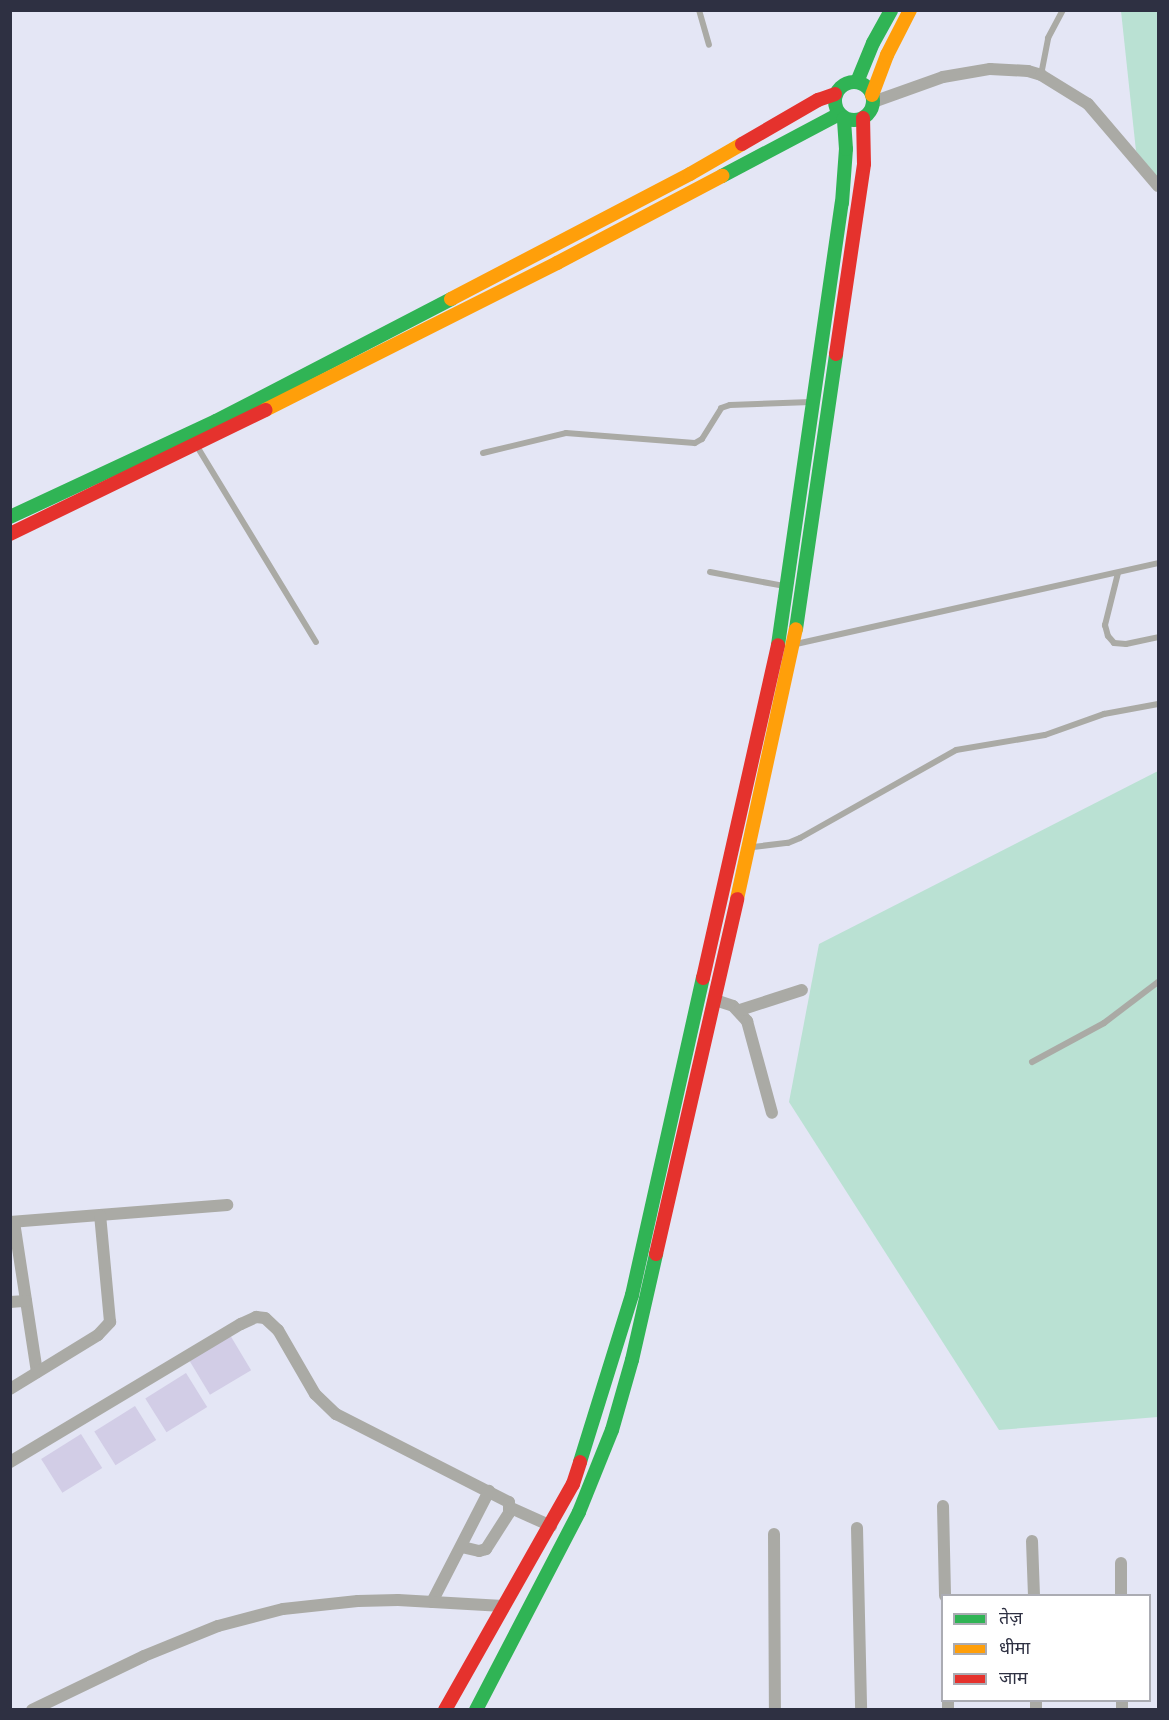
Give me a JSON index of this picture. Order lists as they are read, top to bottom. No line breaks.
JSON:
{"legend":["तेज़","धीमा","जाम"]}
